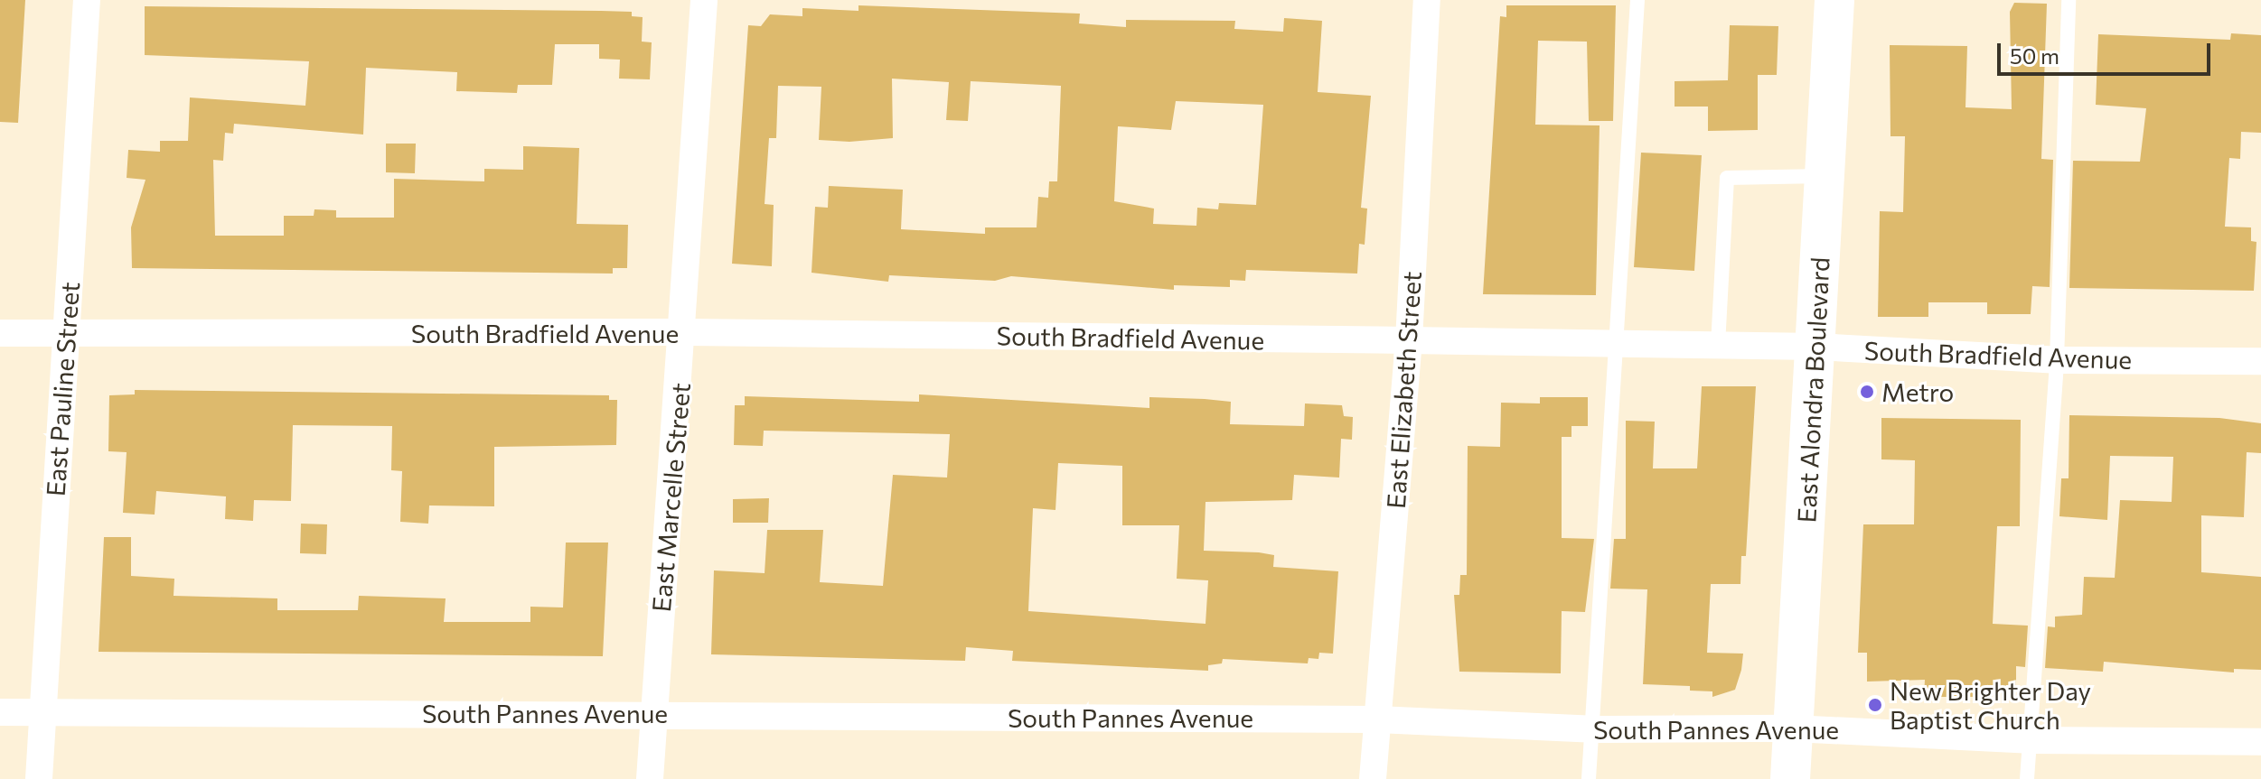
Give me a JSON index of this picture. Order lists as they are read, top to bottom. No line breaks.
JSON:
{"streets":{"main road":["East Alondra Boulevard"],"street":["South Bradfield Avenue","East Pauline Street","East Elizabeth Street","East Marcelle Street","South Pannes Avenue"]},"crossings":[["South Bradfield Avenue","East Pauline Street"],["South Bradfield Avenue","East Elizabeth Street"],["South Bradfield Avenue","East Alondra Boulevard"],["South Bradfield Avenue","East Marcelle Street"],["East Pauline Street","South Pannes Avenue"],["East Elizabeth Street","South Pannes Avenue"],["East Alondra Boulevard","South Pannes Avenue"],["East Marcelle Street","South Pannes Avenue"]],"places":["Metro","New Brighter Day Baptist Church"],"scale_bar":"50 m"}
